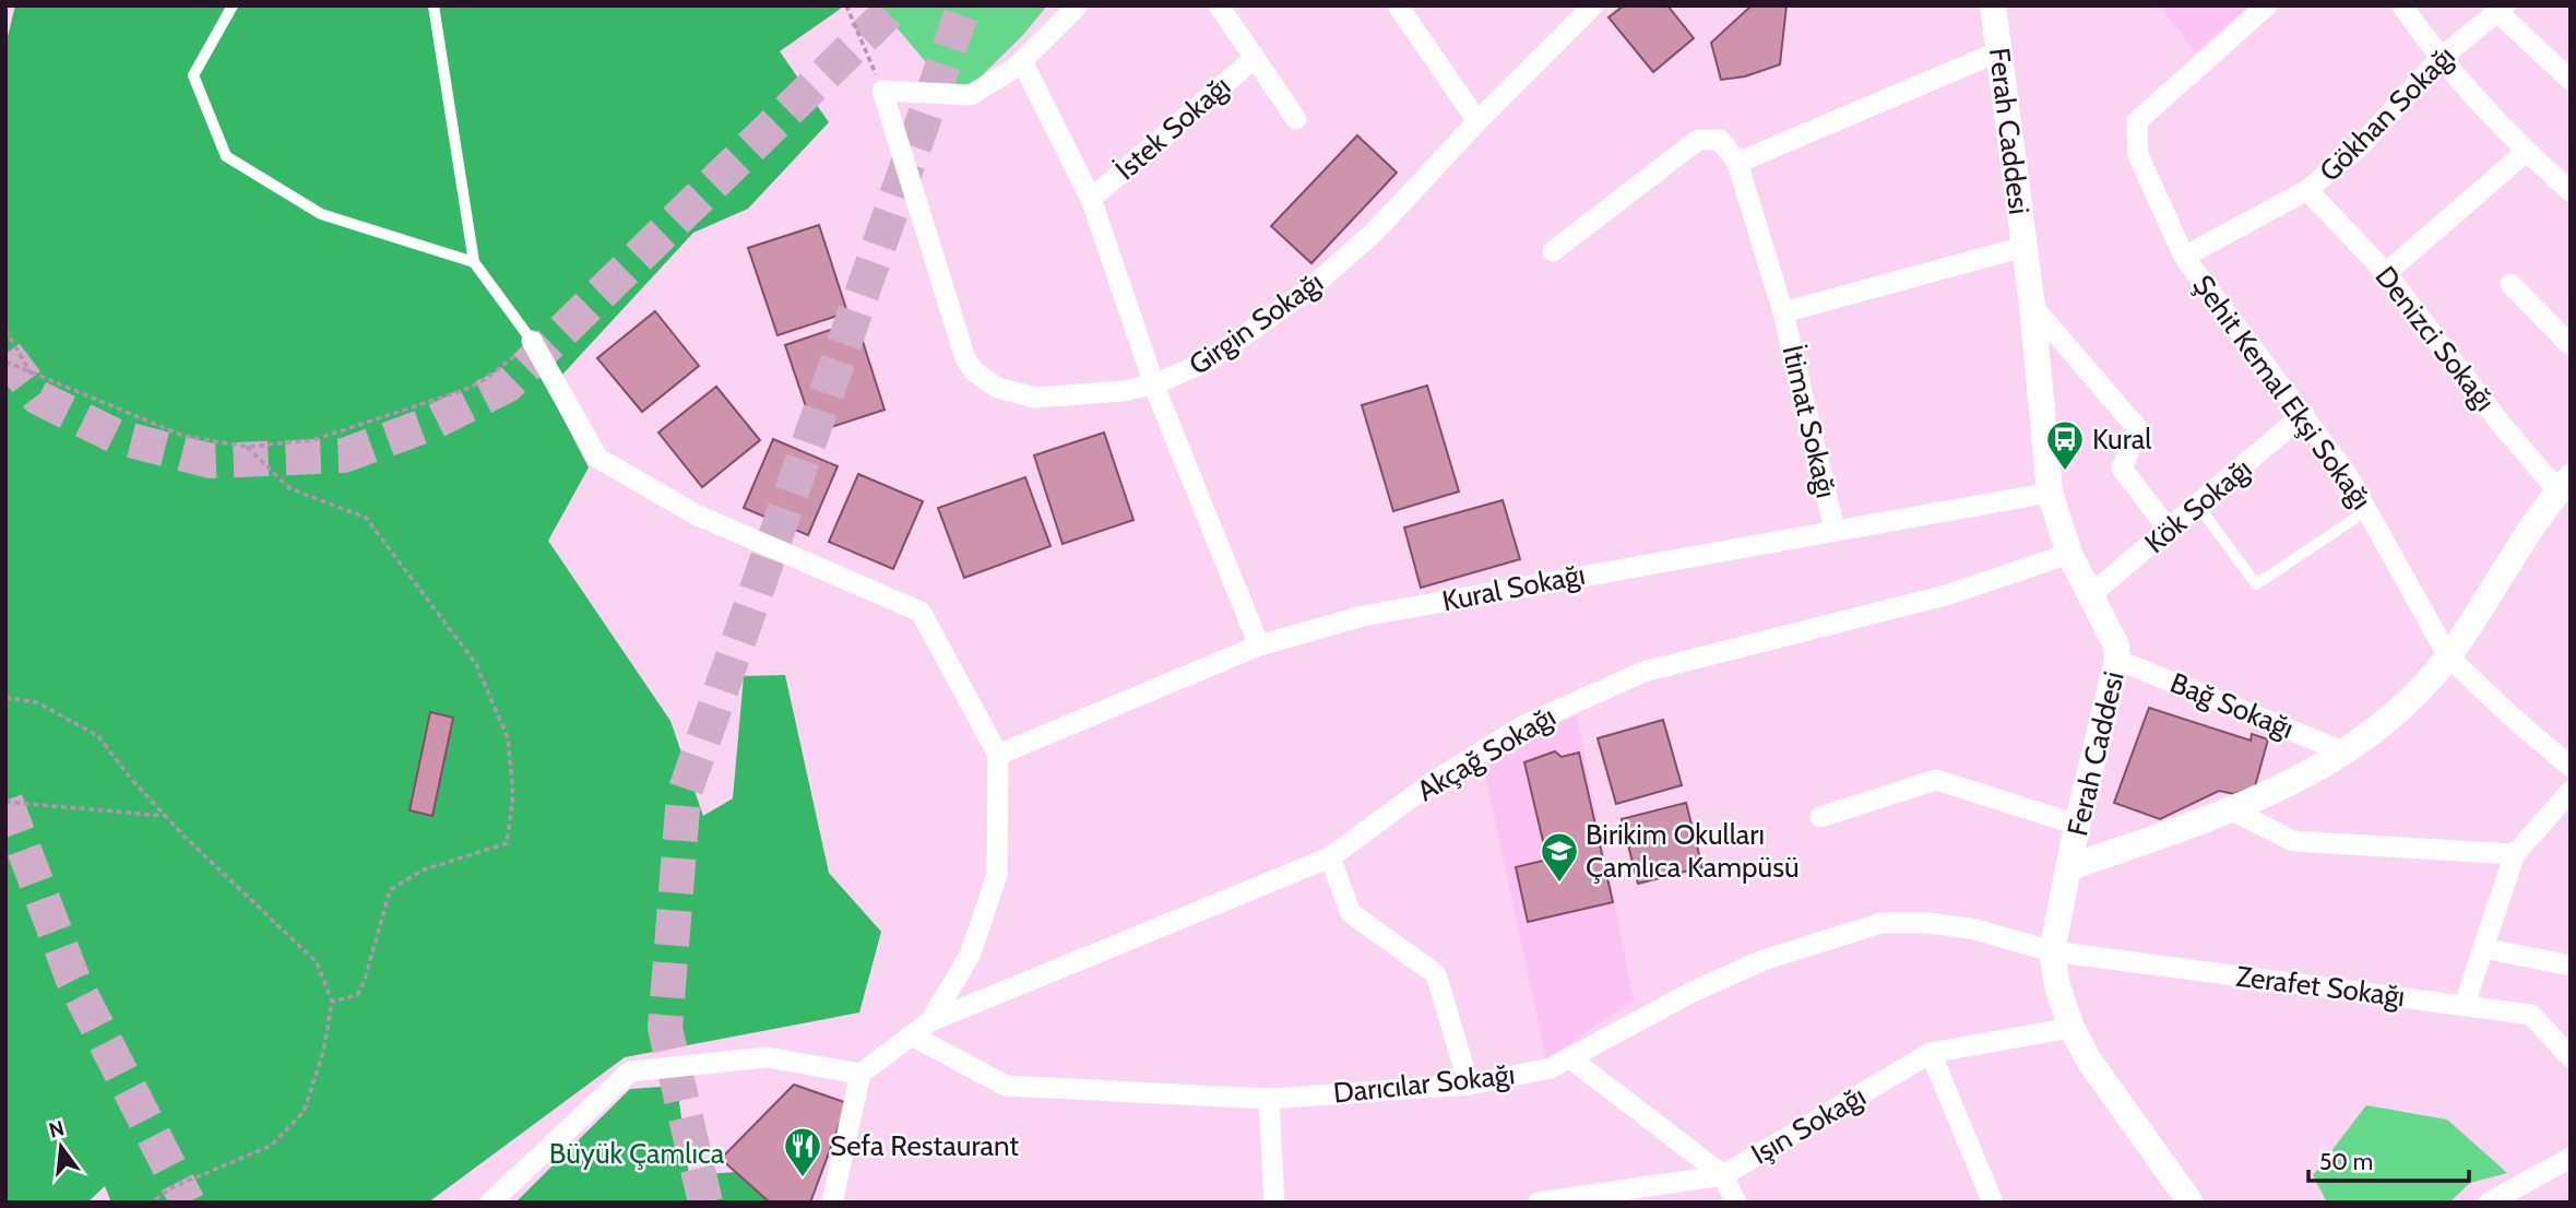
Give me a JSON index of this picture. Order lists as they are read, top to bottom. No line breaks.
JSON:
{"streets":{"street":["Gökhan Sokağı","İstek Sokağı","Ferah Caddesi","Girgin Sokağı","Denizci Sokağı","Şehit Kemal Ekşi Sokağı","İtimat Sokağı","Kök Sokağı","Kural Sokağı","Bağ Sokağı","Akçağ Sokağı","Zerafet Sokağı","Darıcılar Sokağı","Işın Sokağı"]},"crossings":[["Gökhan Sokağı","Denizci Sokağı"],["Gökhan Sokağı","Şehit Kemal Ekşi Sokağı"],["Ferah Caddesi","Kök Sokağı"],["Ferah Caddesi","Kural Sokağı"],["Ferah Caddesi","Bağ Sokağı"],["Ferah Caddesi","Akçağ Sokağı"],["Ferah Caddesi","Zerafet Sokağı"],["Ferah Caddesi","Darıcılar Sokağı"],["Ferah Caddesi","Işın Sokağı"],["Şehit Kemal Ekşi Sokağı","Kök Sokağı"],["İtimat Sokağı","Kural Sokağı"],["Zerafet Sokağı","Darıcılar Sokağı"]],"parks":["Büyük Çamlıca"],"places":{"bus stop":["Kural"],"school or university":["Birikim Okulları Çamlıca Kampüsü"],"restaurant":["Sefa Restaurant"]},"scale_bar":"50 m","north":"top"}
